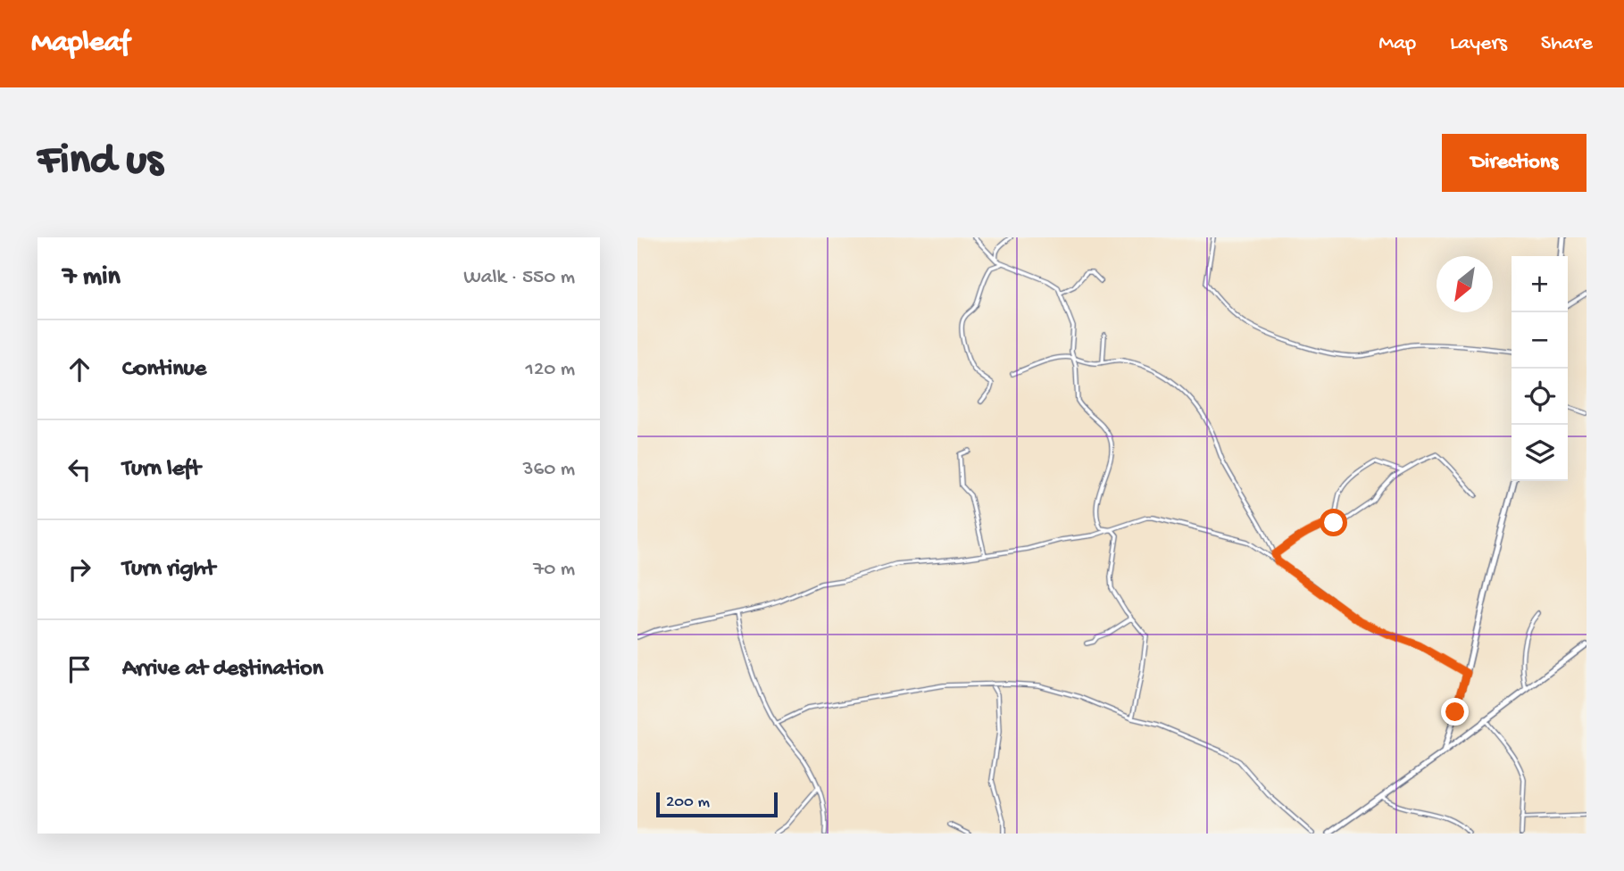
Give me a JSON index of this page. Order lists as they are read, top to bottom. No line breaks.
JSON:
{"scale_bar":"200 m","north":"bottom left","page":{"header":"Mapleaf","nav":["Map","Layers","Share"],"buttons":"Directions","title":"Find us","heading":["7 min","Walk · 550 m"],"map_buttons":["+","−"],"list":[["Continue","120 m"],["Turn left","360 m"],["Turn right","70 m"],"Arrive at destination"],"scale":"200 m"}}
